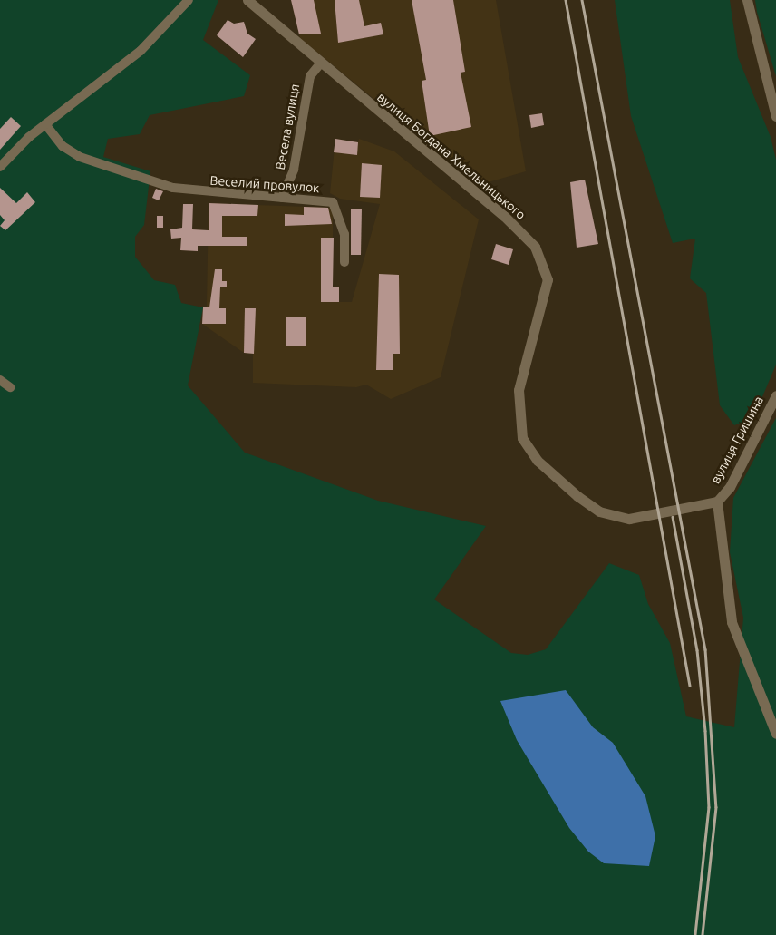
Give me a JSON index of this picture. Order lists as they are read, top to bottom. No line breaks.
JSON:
{"streets":{"street":["Весела вулиця","вулиця Богдана Хмельницького","Веселий провулок","вулиця Гришина"]},"crossings":[["Весела вулиця","вулиця Богдана Хмельницького"],["Весела вулиця","Веселий провулок"],["вулиця Богдана Хмельницького","вулиця Гришина"]]}
